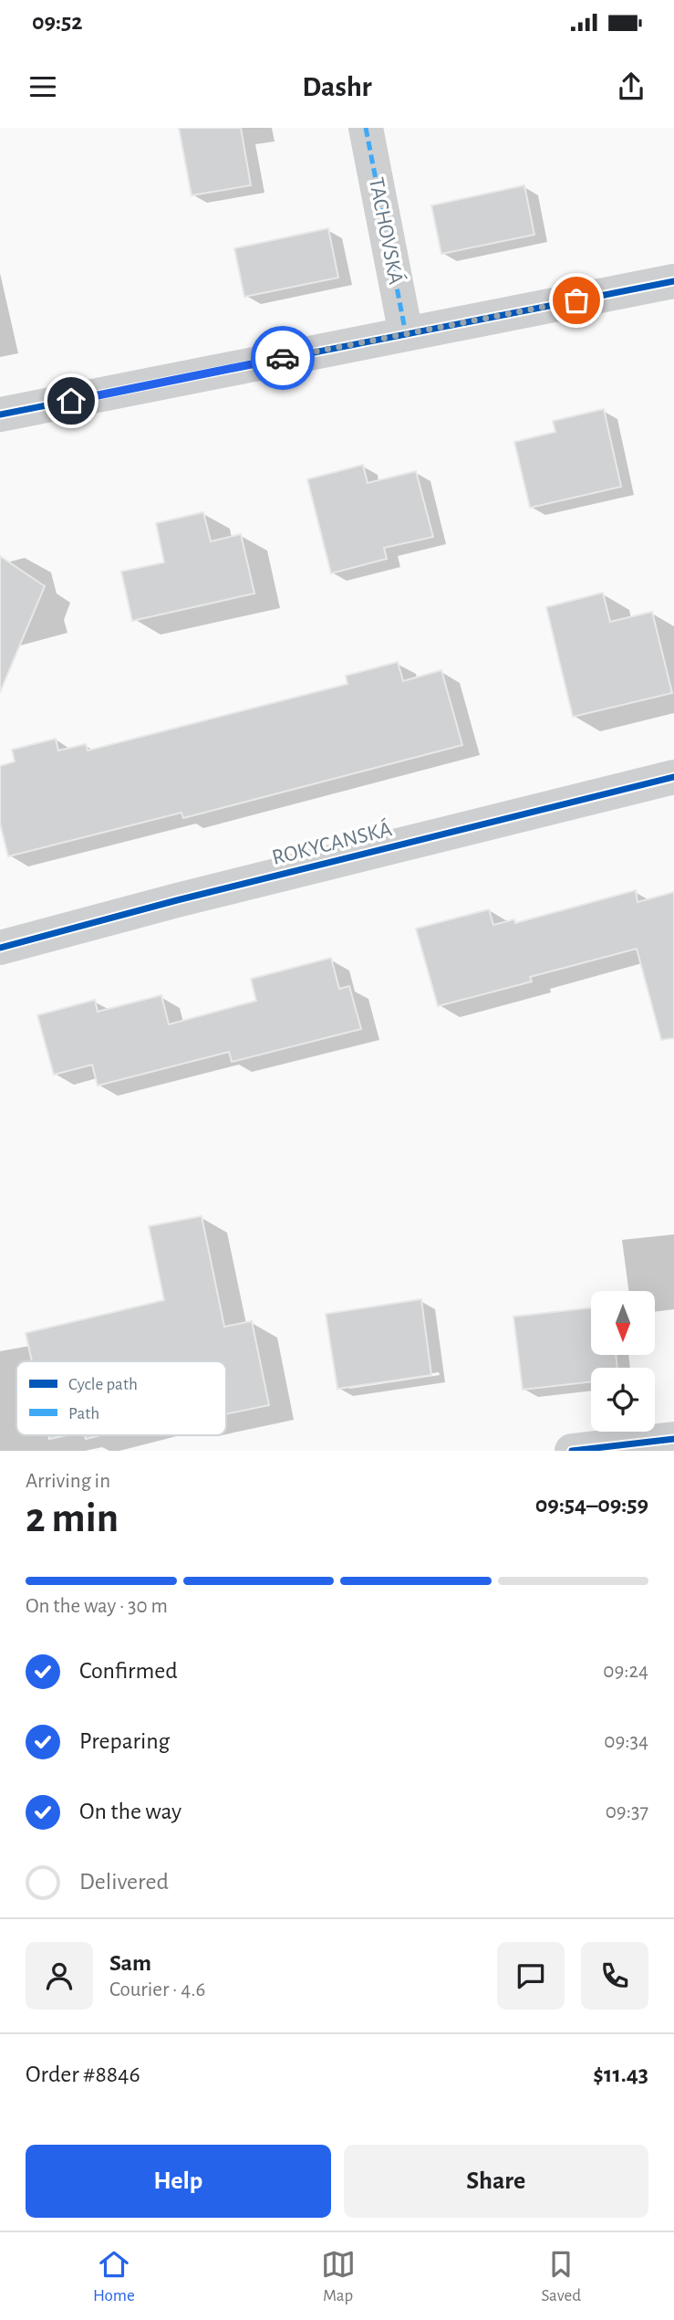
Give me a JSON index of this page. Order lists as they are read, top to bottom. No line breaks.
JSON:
{"streets":{"street":["TACHOVSKÁ","ROKYCANSKÁ"]},"legend":["Cycle path","Path"],"north":"bottom","page":{"status":"09:52","header":"Dashr","heading":["2 min","Arriving in","09:54–09:59"],"panel":["Sam","Courier · 4.6","Order #8846","$11.43"],"bar":"On the way · 30 m","list":[["Confirmed","09:24"],["Preparing","09:34"],["On the way","09:37"],"Delivered"],"buttons":["Help","Share"],"tabs":["Home","Map","Saved"]}}
